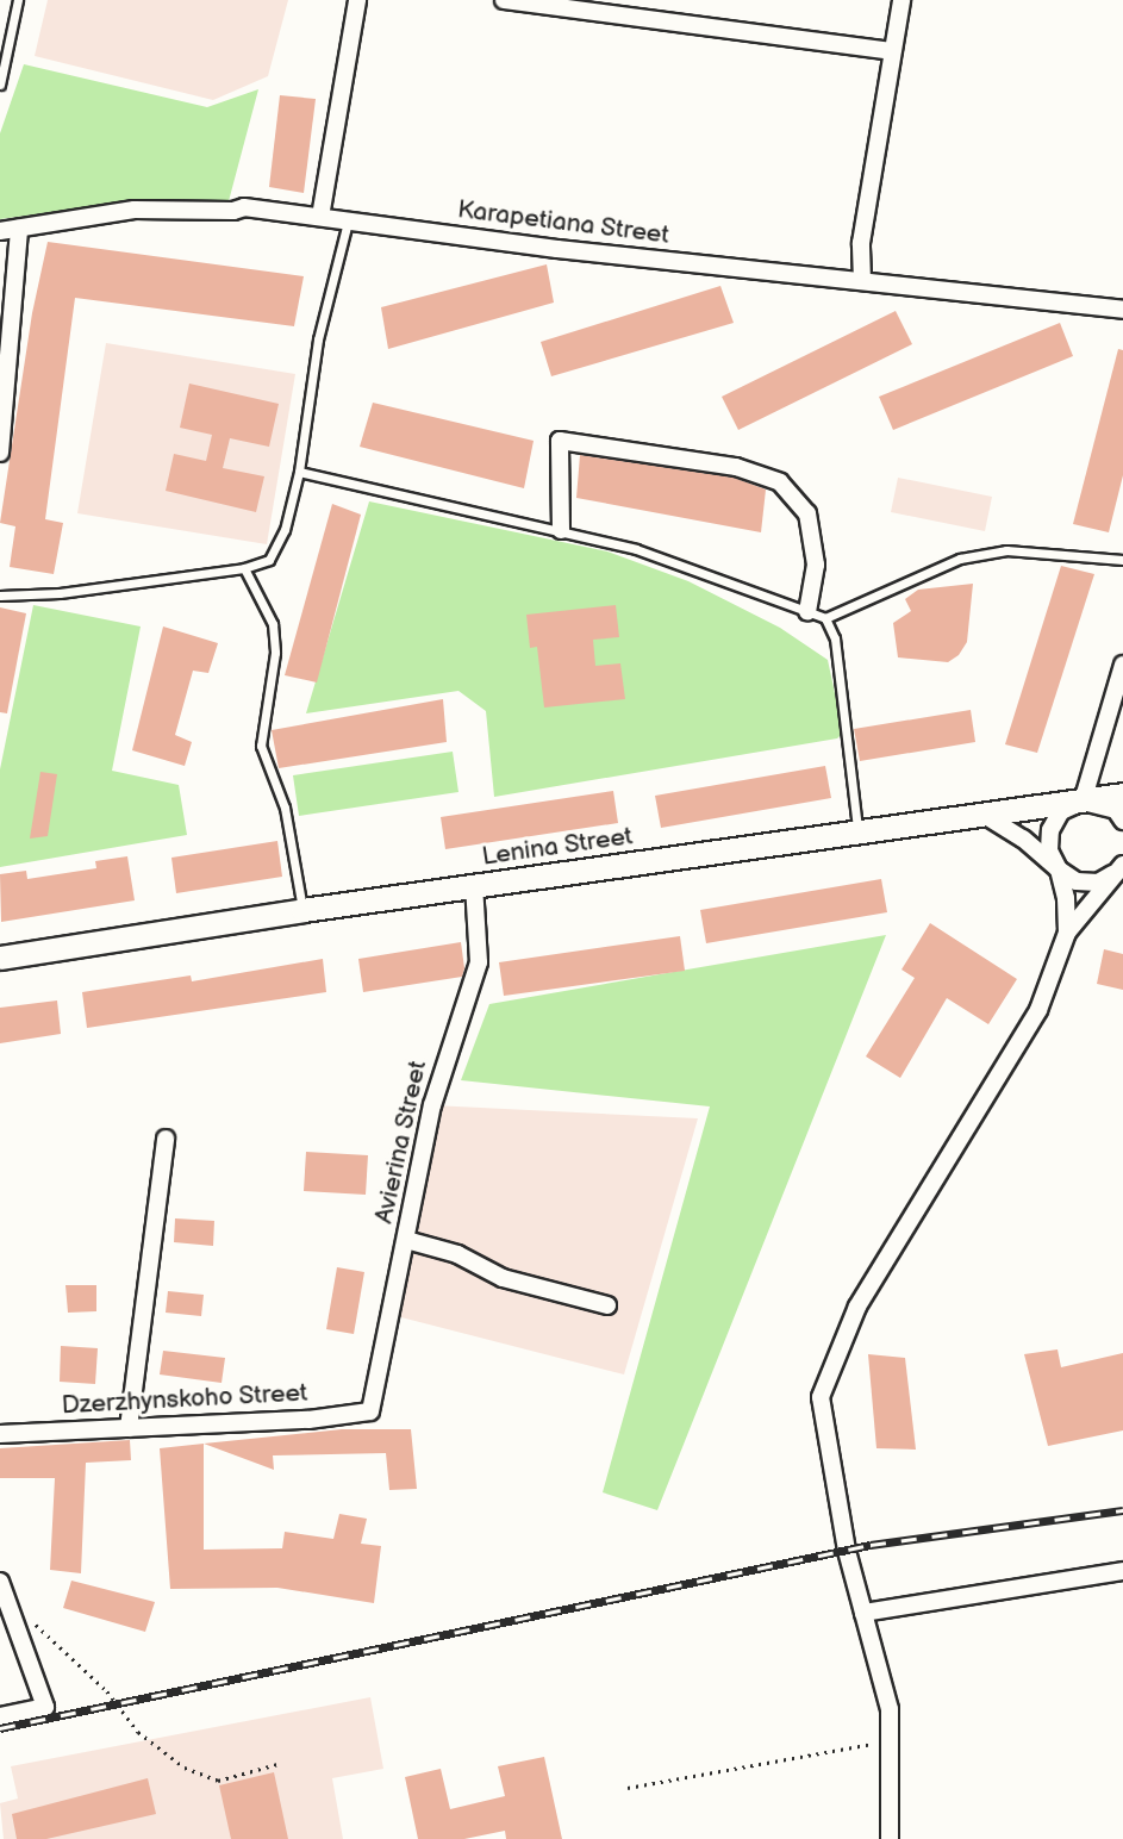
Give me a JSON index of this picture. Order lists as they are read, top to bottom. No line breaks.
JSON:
{"streets":{"main road":["Lenina Street"],"street":["Karapetiana Street","Avierina Street","Dzerzhynskoho Street"]},"crossings":[["Lenina Street","Avierina Street"],["Avierina Street","Dzerzhynskoho Street"]]}
